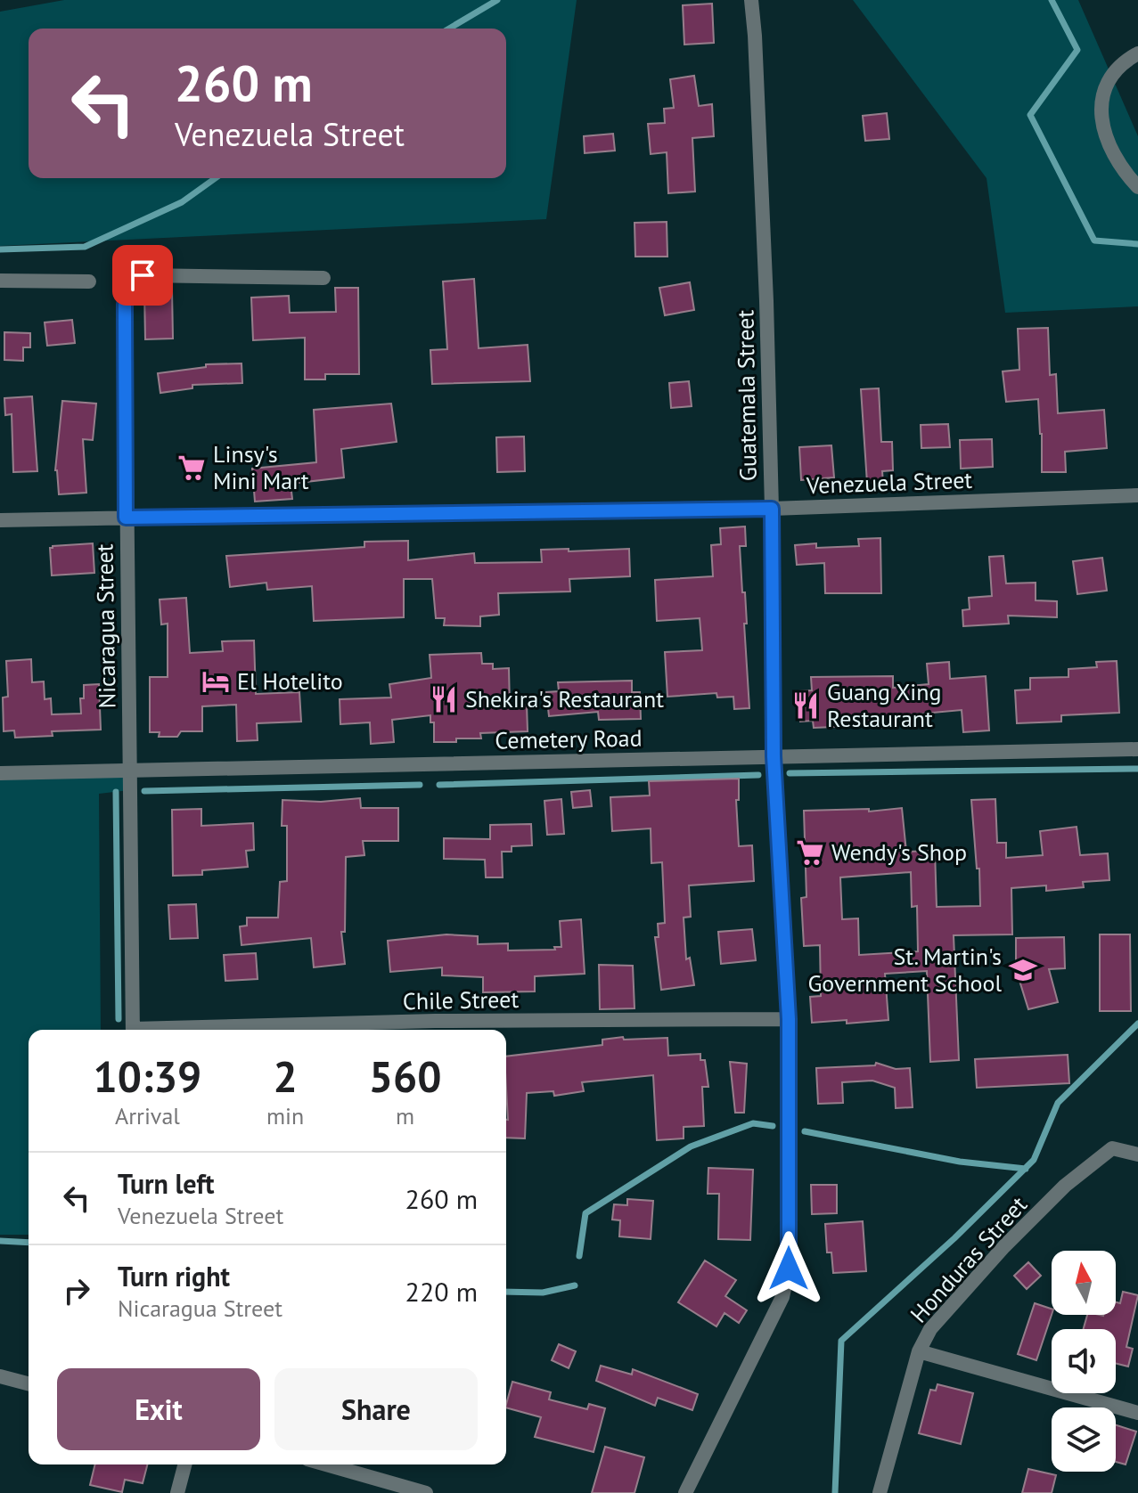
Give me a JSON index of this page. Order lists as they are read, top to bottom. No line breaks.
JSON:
{"streets":{"street":["Guatemala Street","Venezuela Street","Nicaragua Street","Cemetery Road","Chile Street","Honduras Street"]},"crossings":[["Guatemala Street","Venezuela Street"],["Guatemala Street","Cemetery Road"],["Guatemala Street","Chile Street"],["Venezuela Street","Nicaragua Street"],["Nicaragua Street","Cemetery Road"]],"places":{"supermarket":["Linsy's Mini Mart","Wendy's Shop"],"hotel":["El Hotelito"],"restaurant":["Shekira's Restaurant","Guang Xing Restaurant"],"school or university":["St. Martin's Government School"]},"north":"top","page":{"turn":["260 m","Venezuela Street"],"eta":["10:39","Arrival","2","min","560","m"],"list":[{"name":"Turn left","note":"Venezuela Street","value":"260 m"},{"name":"Turn right","note":"Nicaragua Street","value":"220 m"}],"buttons":["Exit","Share"]}}
